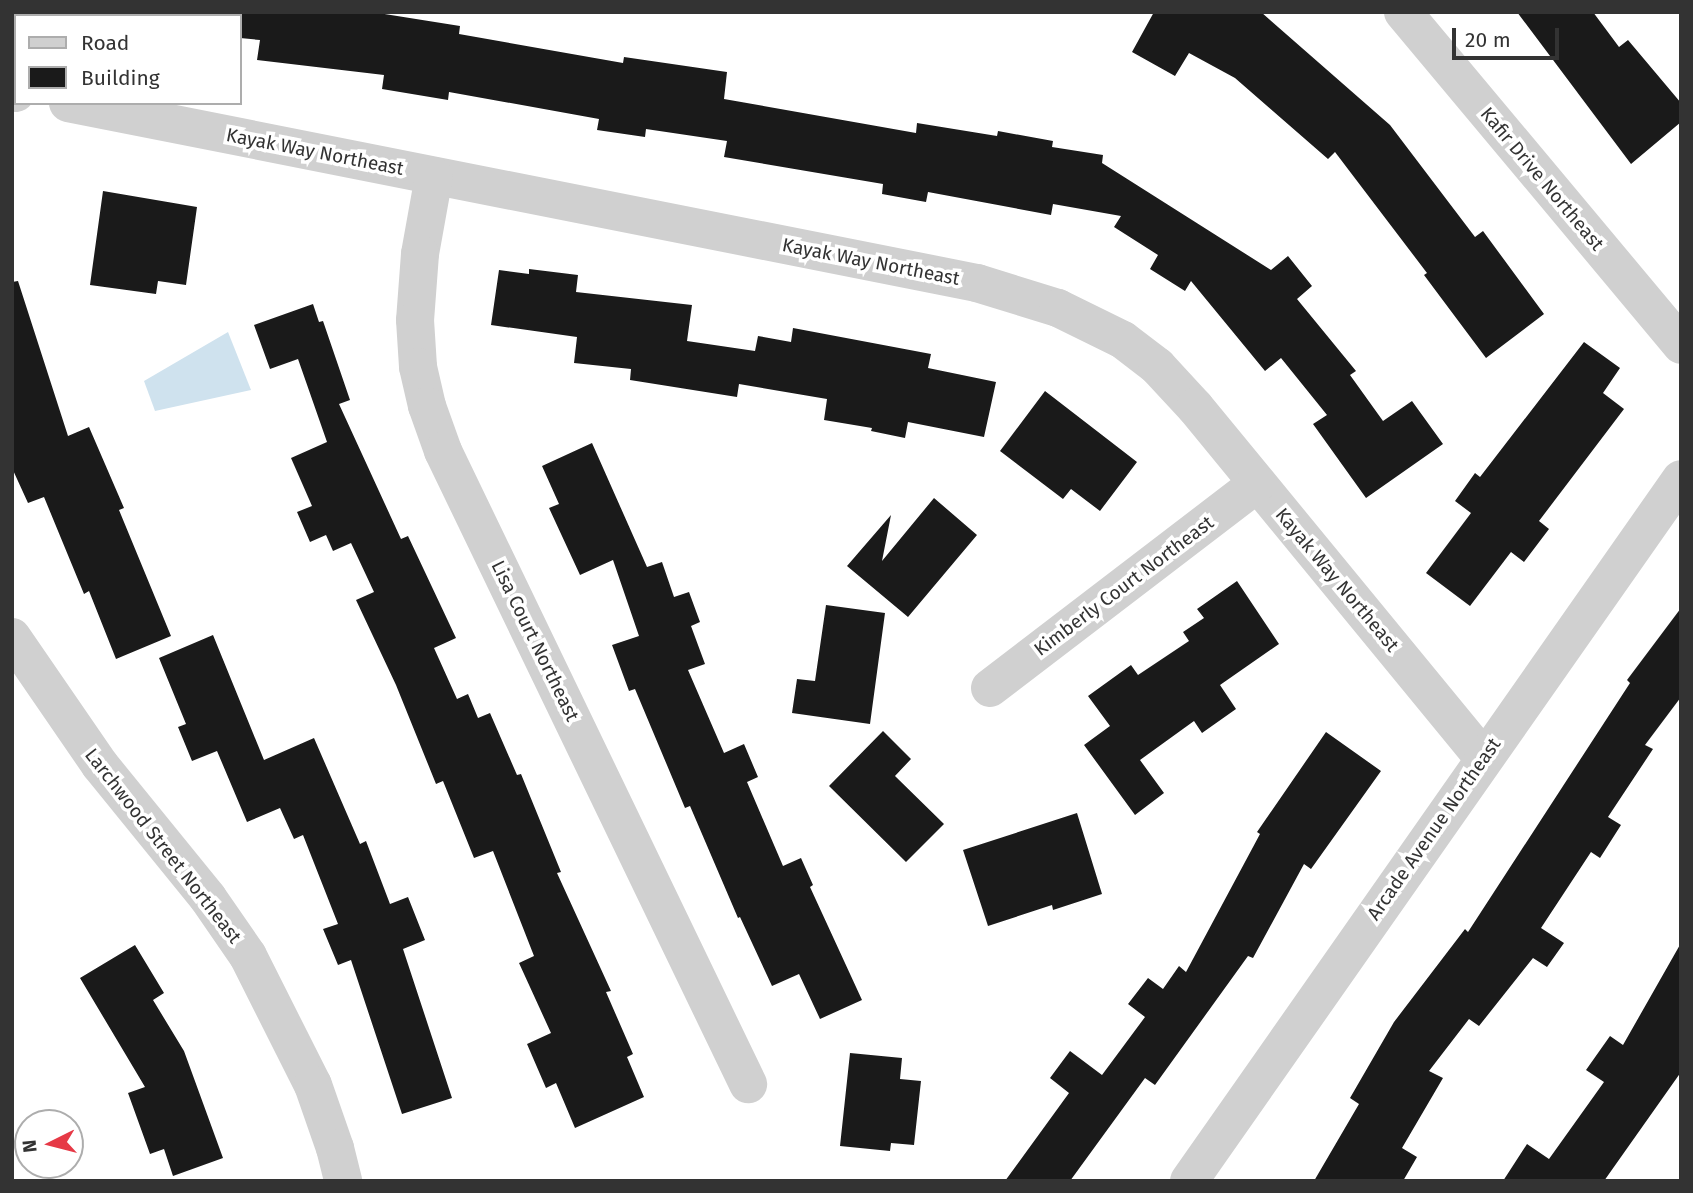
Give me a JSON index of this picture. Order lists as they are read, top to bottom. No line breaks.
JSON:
{"streets":{"street":["Kayak Way Northeast","Kafir Drive Northeast","Kimberly Court Northeast","Lisa Court Northeast","Arcade Avenue Northeast","Larchwood Street Northeast"]},"crossings":[["Kayak Way Northeast","Kimberly Court Northeast"],["Kayak Way Northeast","Lisa Court Northeast"],["Kayak Way Northeast","Arcade Avenue Northeast"]],"legend":["Road","Building"],"scale_bar":"20 m","north":"left"}
